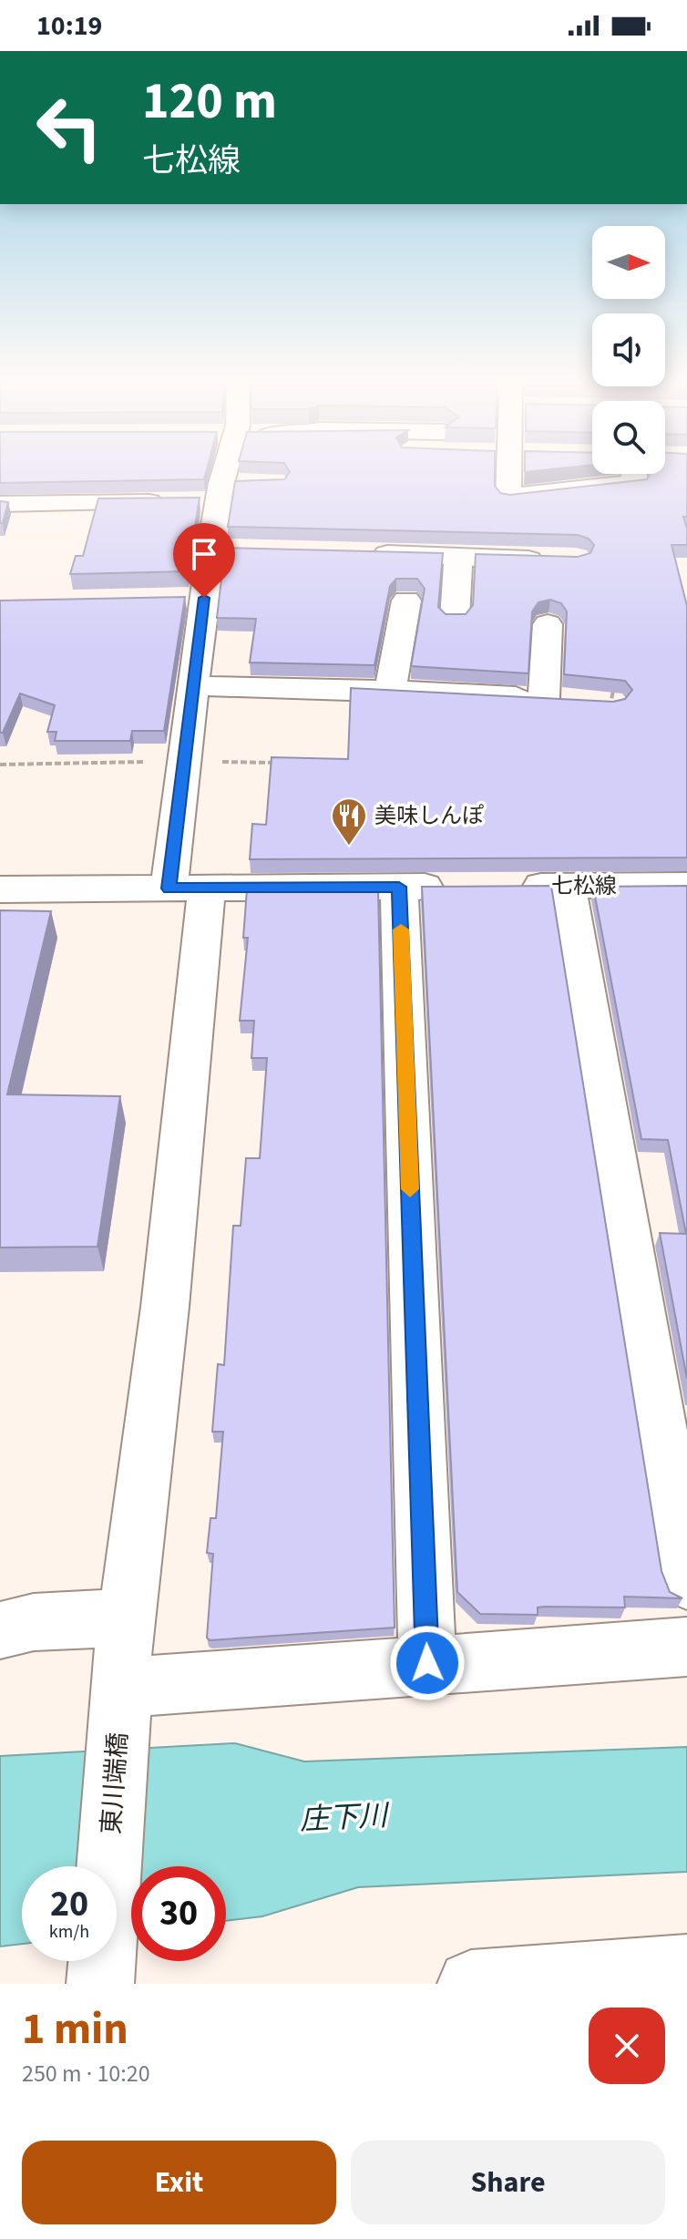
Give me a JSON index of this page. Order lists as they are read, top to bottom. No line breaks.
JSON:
{"streets":{"street":["七松線","東川端橋"]},"water":["庄下川"],"places":{"restaurant":["美味しんぽ"]},"north":"right","page":{"status":"10:19","turn":["120 m","七松線"],"speed":"20 km/h","limit":"30","heading":["1 min","250 m · 10:20"],"buttons":["Exit","Share"]}}
